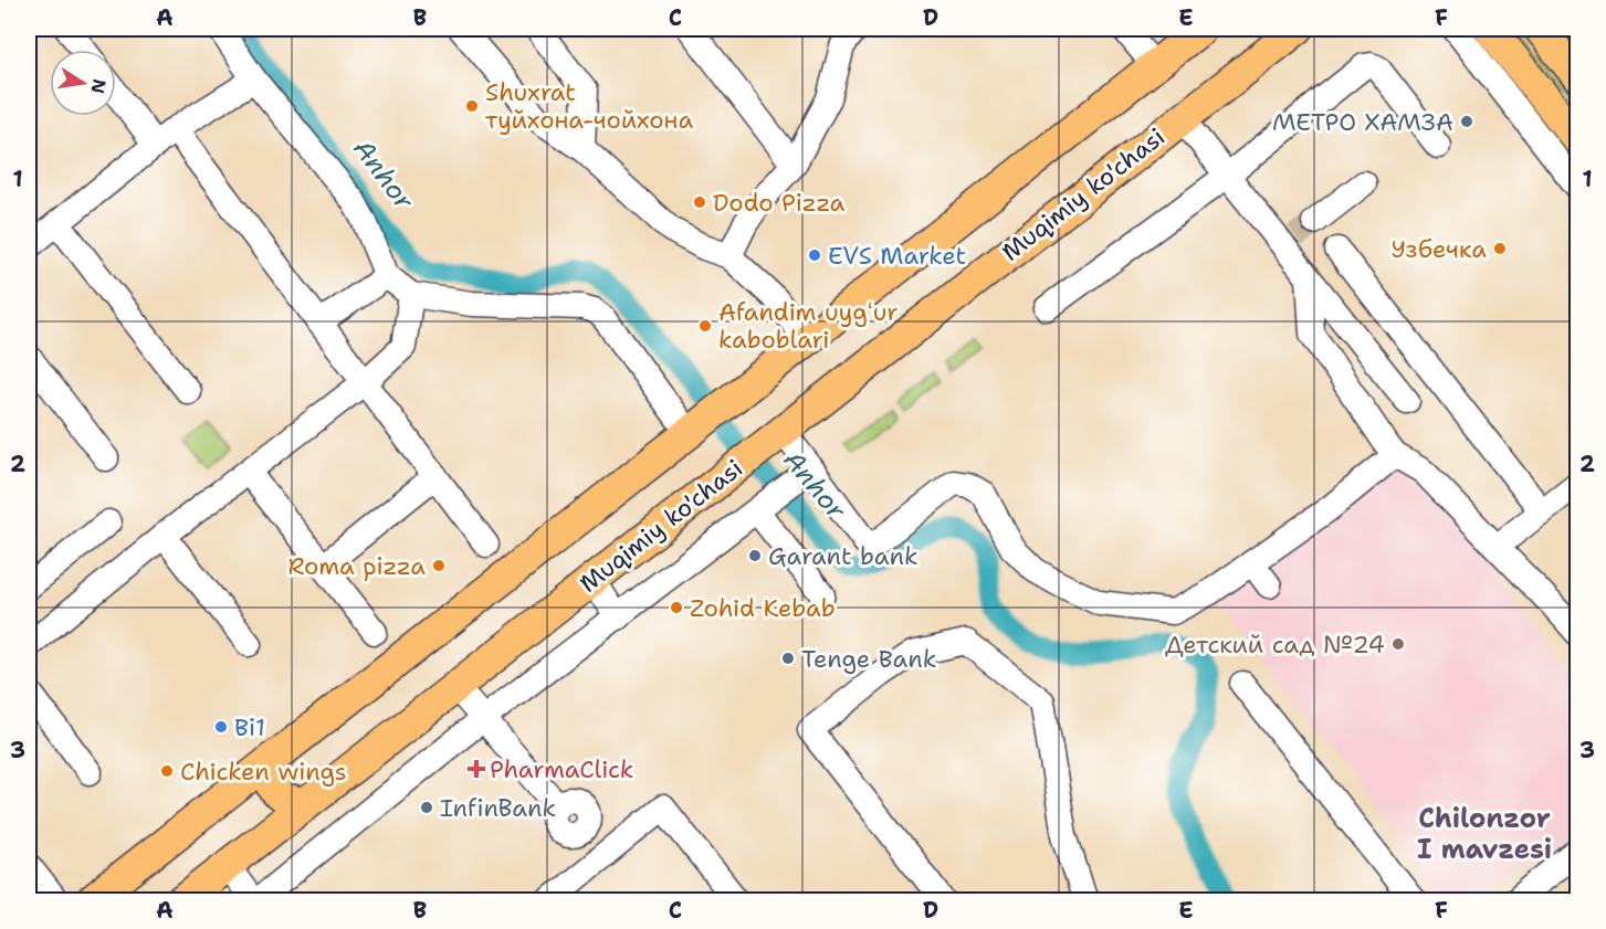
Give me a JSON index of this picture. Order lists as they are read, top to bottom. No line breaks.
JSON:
{"streets":{"main road":["Muqimiy ko'chasi"]},"districts":["Chilonzor I mavzesi"],"water":["Anhor"],"places":{"other":["Shuxrat туйхона-чойхона","МЕТРО ХАМЗА","Dodo Pizza","Узбечка","EVS Market","Afandim uygʻur kaboblari","Garant bank","Roma pizza","Zohid Kebab","Детский сад №24","Tenge Bank","Bi1","Chicken wings","InfinBank"],"health":["PharmaClick"]},"north":"right","grid":{"columns":["A","B","C","D","E","F"],"rows":["1","2","3"]}}
